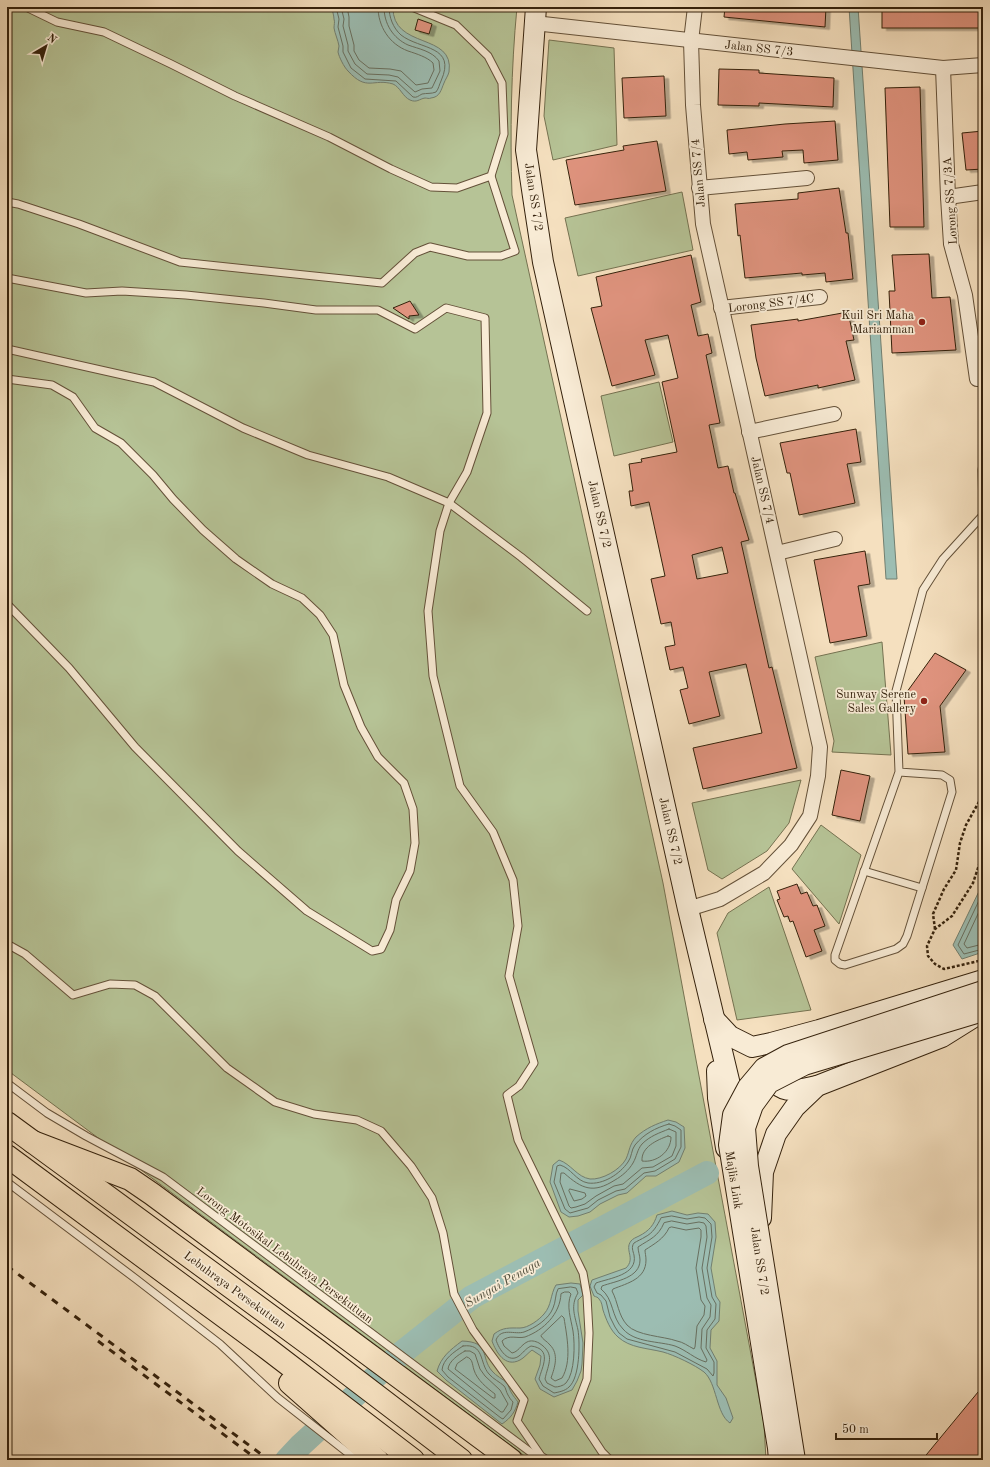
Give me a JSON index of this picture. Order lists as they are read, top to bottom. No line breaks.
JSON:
{"streets":{"highway":["Lebuhraya Persekutuan"],"street":["Jalan SS 7/3","Jalan SS 7/4","Jalan SS 7/2","Lorong SS 7/3A","Lorong SS 7/4C","Majlis Link"],"lane":["Lorong Motosikal Lebuhraya Persekutuan"]},"crossings":[["Jalan SS 7/3","Jalan SS 7/4"],["Jalan SS 7/3","Jalan SS 7/2"],["Jalan SS 7/3","Lorong SS 7/3A"],["Jalan SS 7/4","Jalan SS 7/2"],["Jalan SS 7/4","Lorong SS 7/4C"]],"water":["Sungai Penaga"],"places":["Kuil Sri Maha Mariamman","Sunway Serene Sales Gallery"],"scale_bar":"50 m","north":"top right"}
